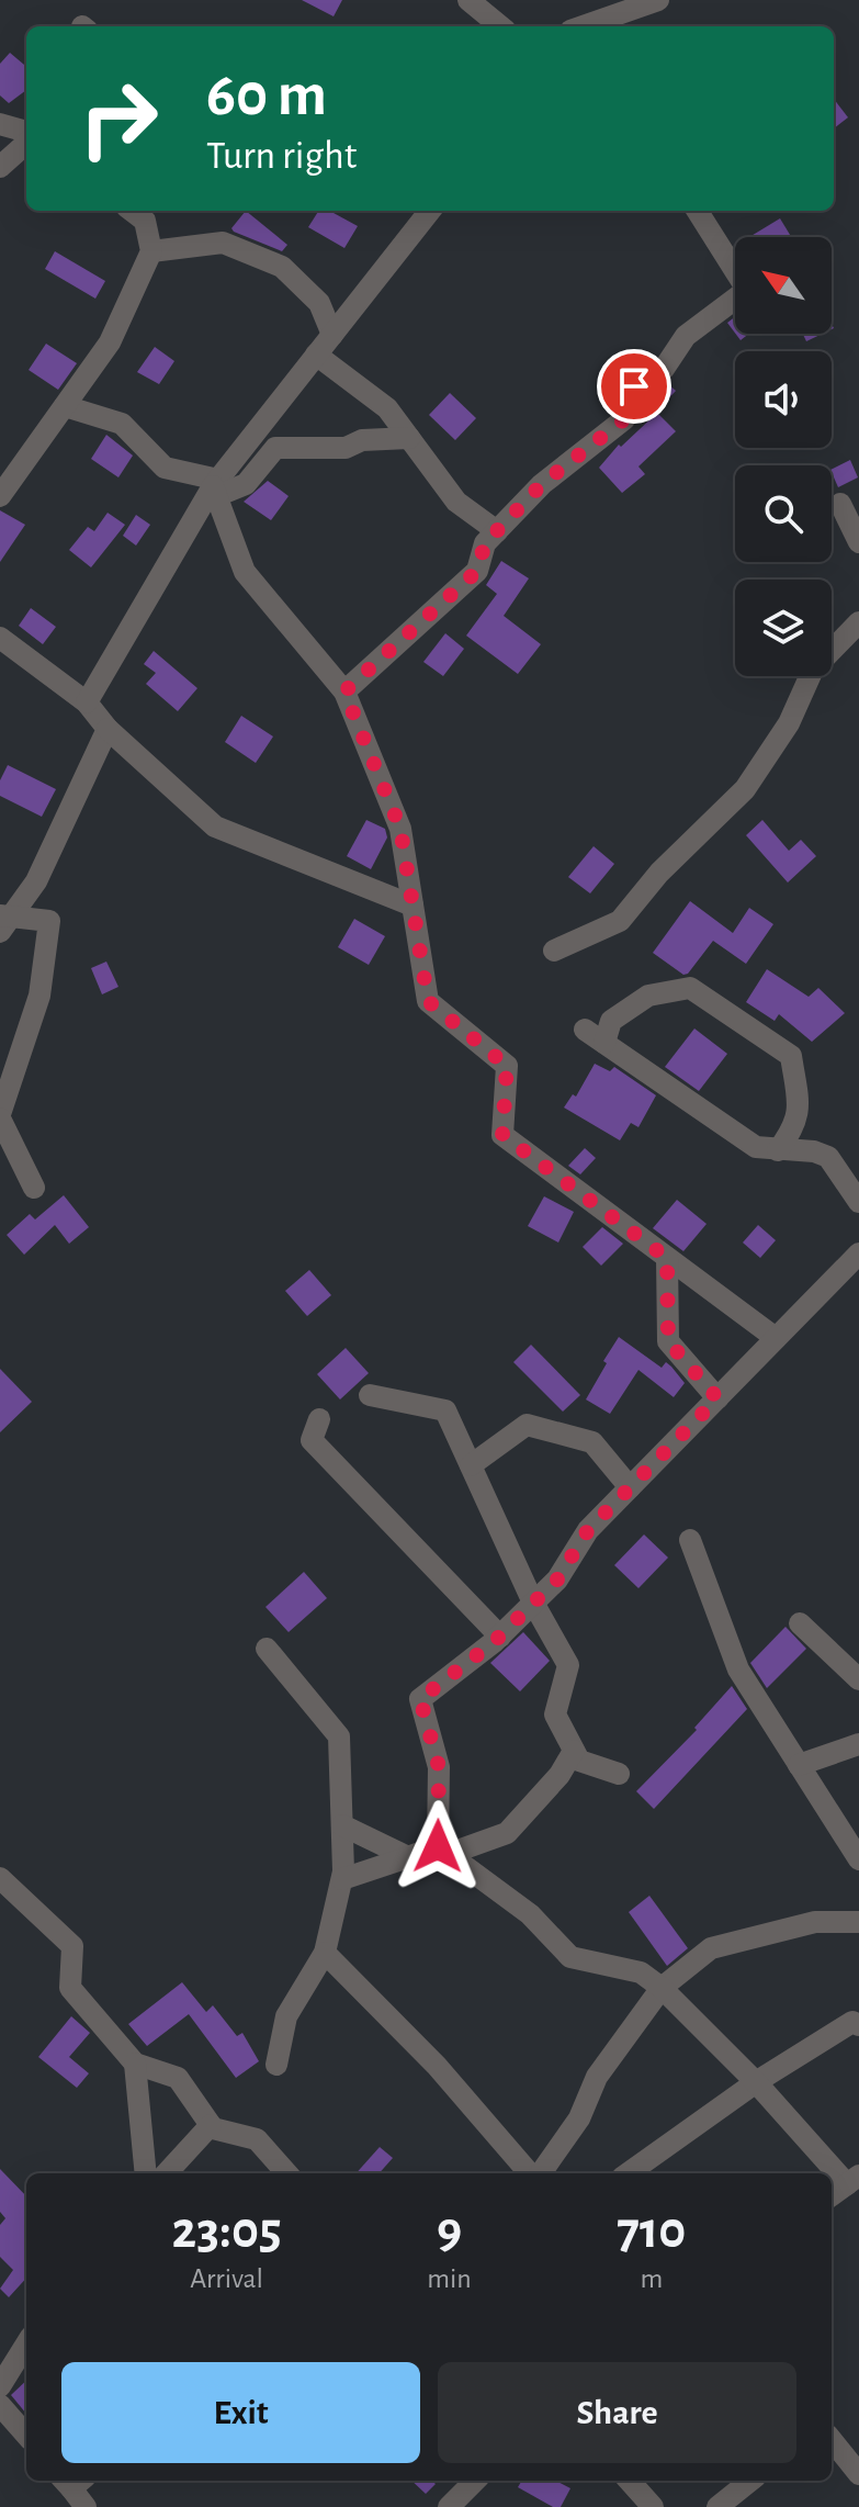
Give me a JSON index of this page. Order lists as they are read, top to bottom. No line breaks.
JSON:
{"north":"top left","page":{"turn":["60 m","Turn right"],"eta":["23:05","Arrival","9","min","710","m"],"buttons":["Exit","Share"]}}
